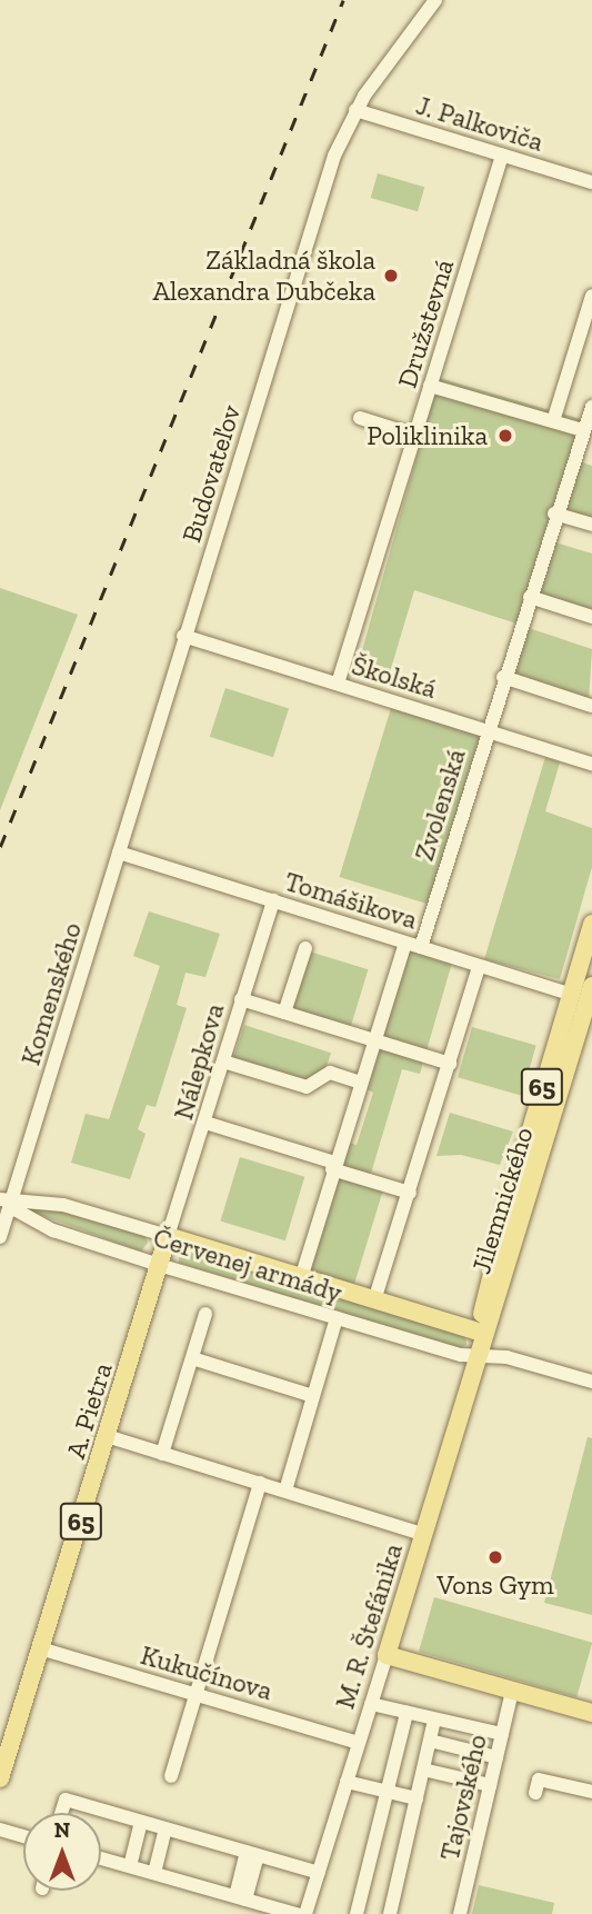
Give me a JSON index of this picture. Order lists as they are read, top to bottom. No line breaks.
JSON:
{"streets":{"main road":["65","Jilemnického","Červenej armády","A. Pietra","M. R. Štefánika"],"street":["J. Palkoviča","Družstevná","Budovateľov","Školská","Zvolenská","Tomášikova","Komenského","Nálepkova","Kukučínova","Tajovského"]},"crossings":[["J. Palkoviča","Družstevná"],["J. Palkoviča","Budovateľov"],["Družstevná","Školská"],["Budovateľov","Školská"],["Budovateľov","Tomášikova"],["Budovateľov","Komenského"],["Školská","Zvolenská"],["Zvolenská","Tomášikova"],["Tomášikova","Komenského"],["Tomášikova","Nálepkova"],["Tomášikova","Jilemnického"],["Komenského","Červenej armády"],["Nálepkova","Červenej armády"],["Nálepkova","A. Pietra"],["Jilemnického","Červenej armády"],["Jilemnického","M. R. Štefánika"],["Červenej armády","A. Pietra"],["Červenej armády","M. R. Štefánika"],["A. Pietra","Kukučínova"],["M. R. Štefánika","Kukučínova"]],"places":["Základná škola Alexandra Dubčeka","Poliklinika","Vons Gym"],"north":"top"}
